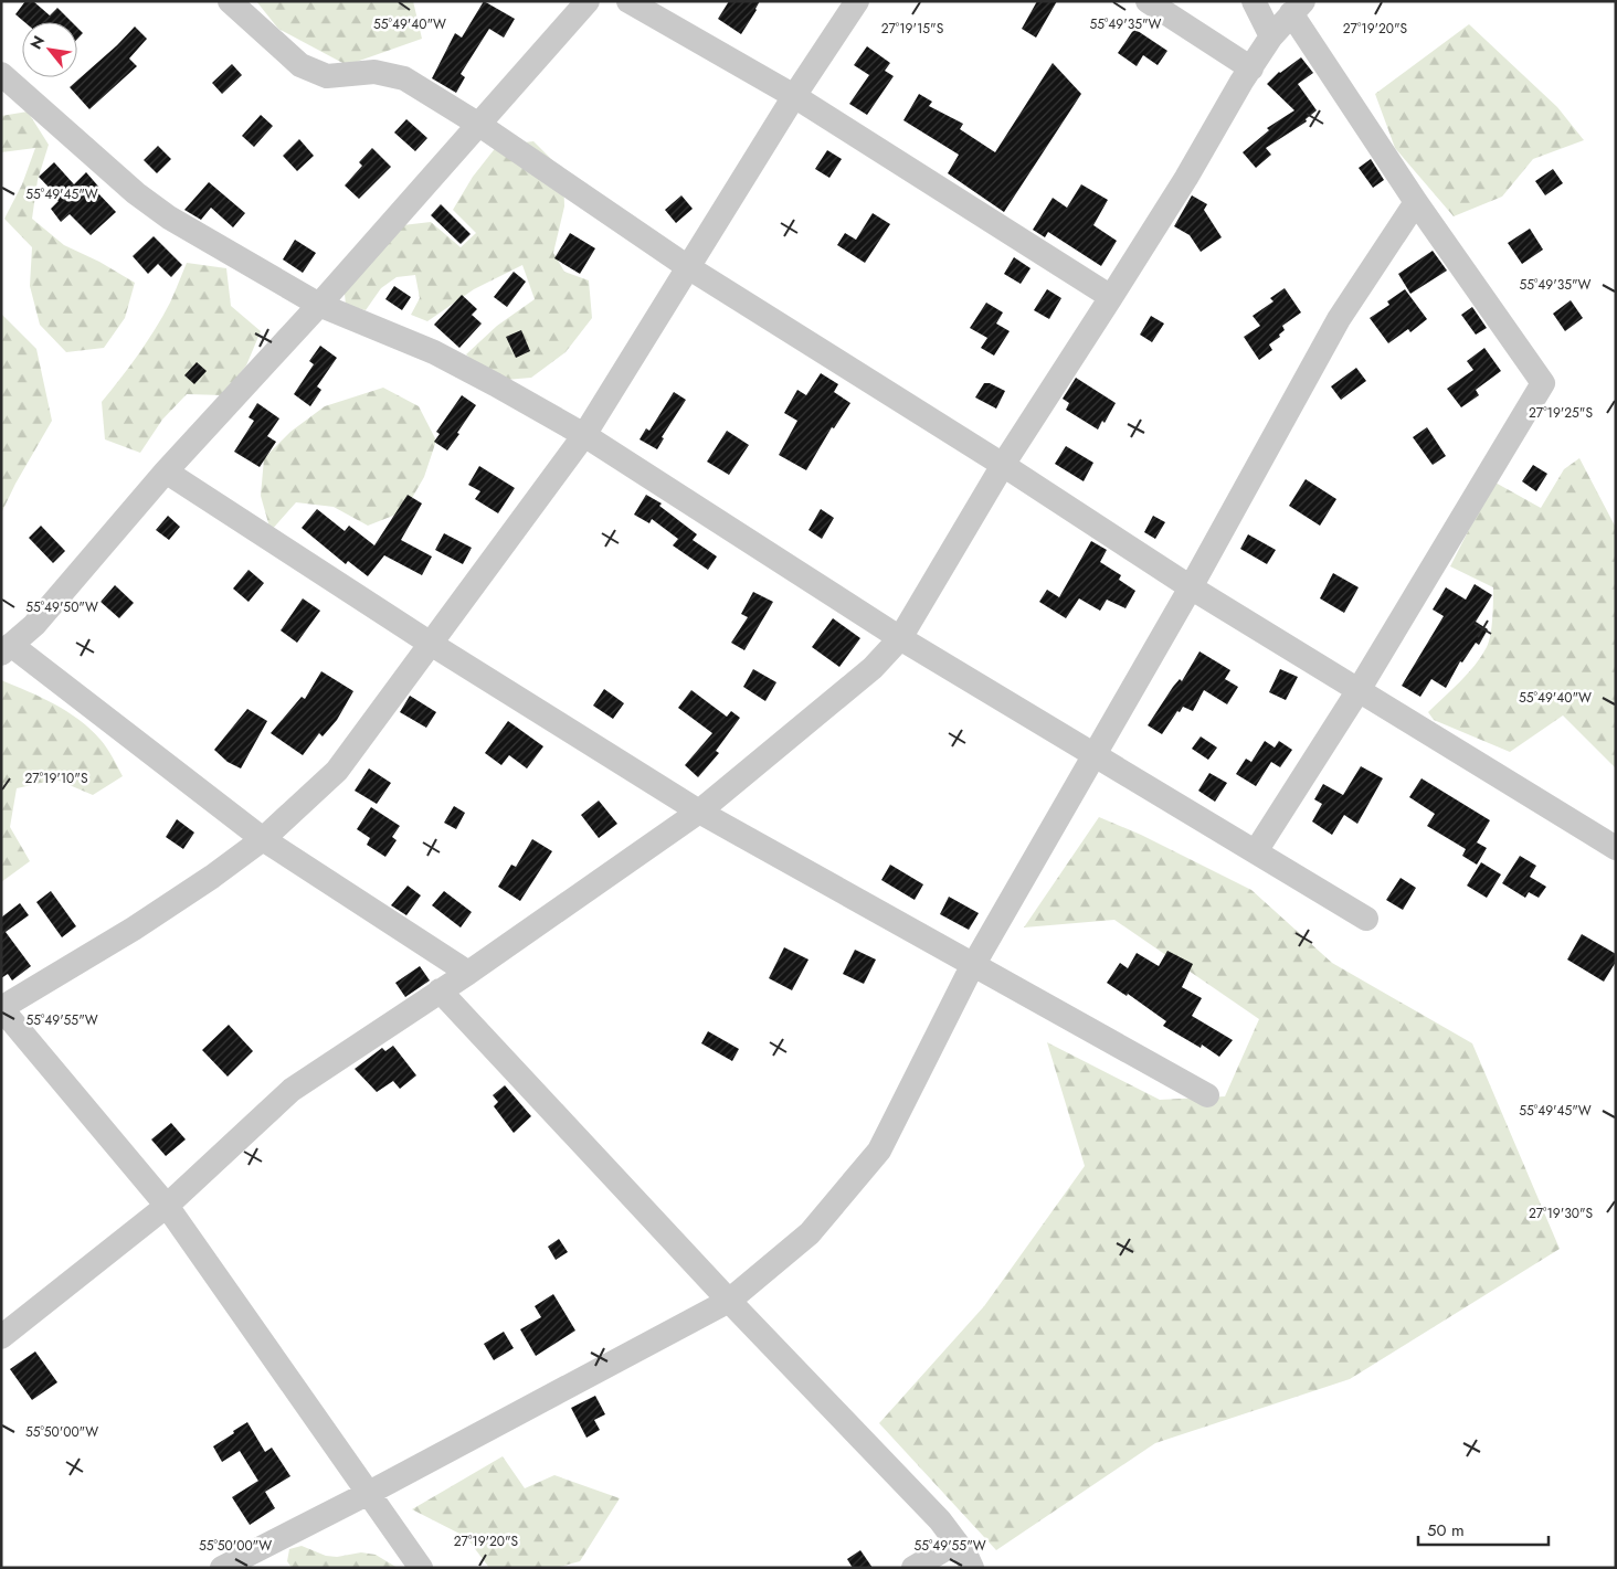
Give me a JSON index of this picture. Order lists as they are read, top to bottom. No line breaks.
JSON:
{"scale_bar":"50 m","north":"top left","coordinates":["55°49'40\"W","55°49'35\"W","27°19'15\"S","27°19'20\"S","55°49'45\"W","27°19'25\"S","55°49'50\"W","27°19'10\"S","55°49'55\"W","27°19'30\"S","55°50'00\"W"]}
